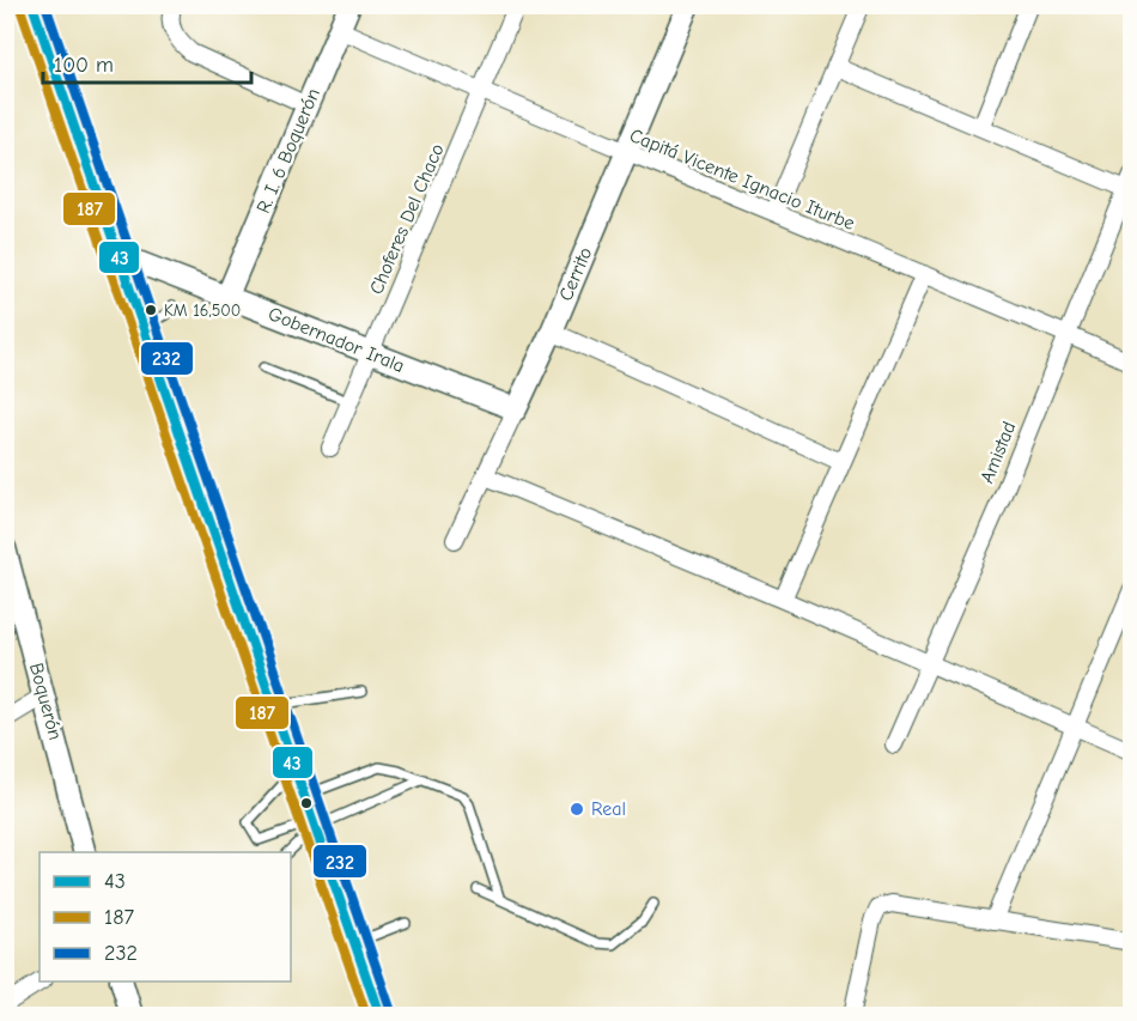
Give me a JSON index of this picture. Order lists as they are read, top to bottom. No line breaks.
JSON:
{"streets":{"street":["R. I. 6 Boquerón","Capitá Vicente Ignacio Iturbe","Choferes Del Chaco","Cerrito","Gobernador Irala","Amistad","Boquerón"]},"crossings":[["R. I. 6 Boquerón","Capitá Vicente Ignacio Iturbe"],["R. I. 6 Boquerón","Gobernador Irala"],["Capitá Vicente Ignacio Iturbe","Choferes Del Chaco"],["Capitá Vicente Ignacio Iturbe","Cerrito"],["Capitá Vicente Ignacio Iturbe","Amistad"],["Choferes Del Chaco","Gobernador Irala"],["Cerrito","Gobernador Irala"]],"places":["KM 16,500","Real"],"lines":["transit line 43","transit line 232","transit line 187"],"legend":["43","187","232"],"scale_bar":"100 m"}
